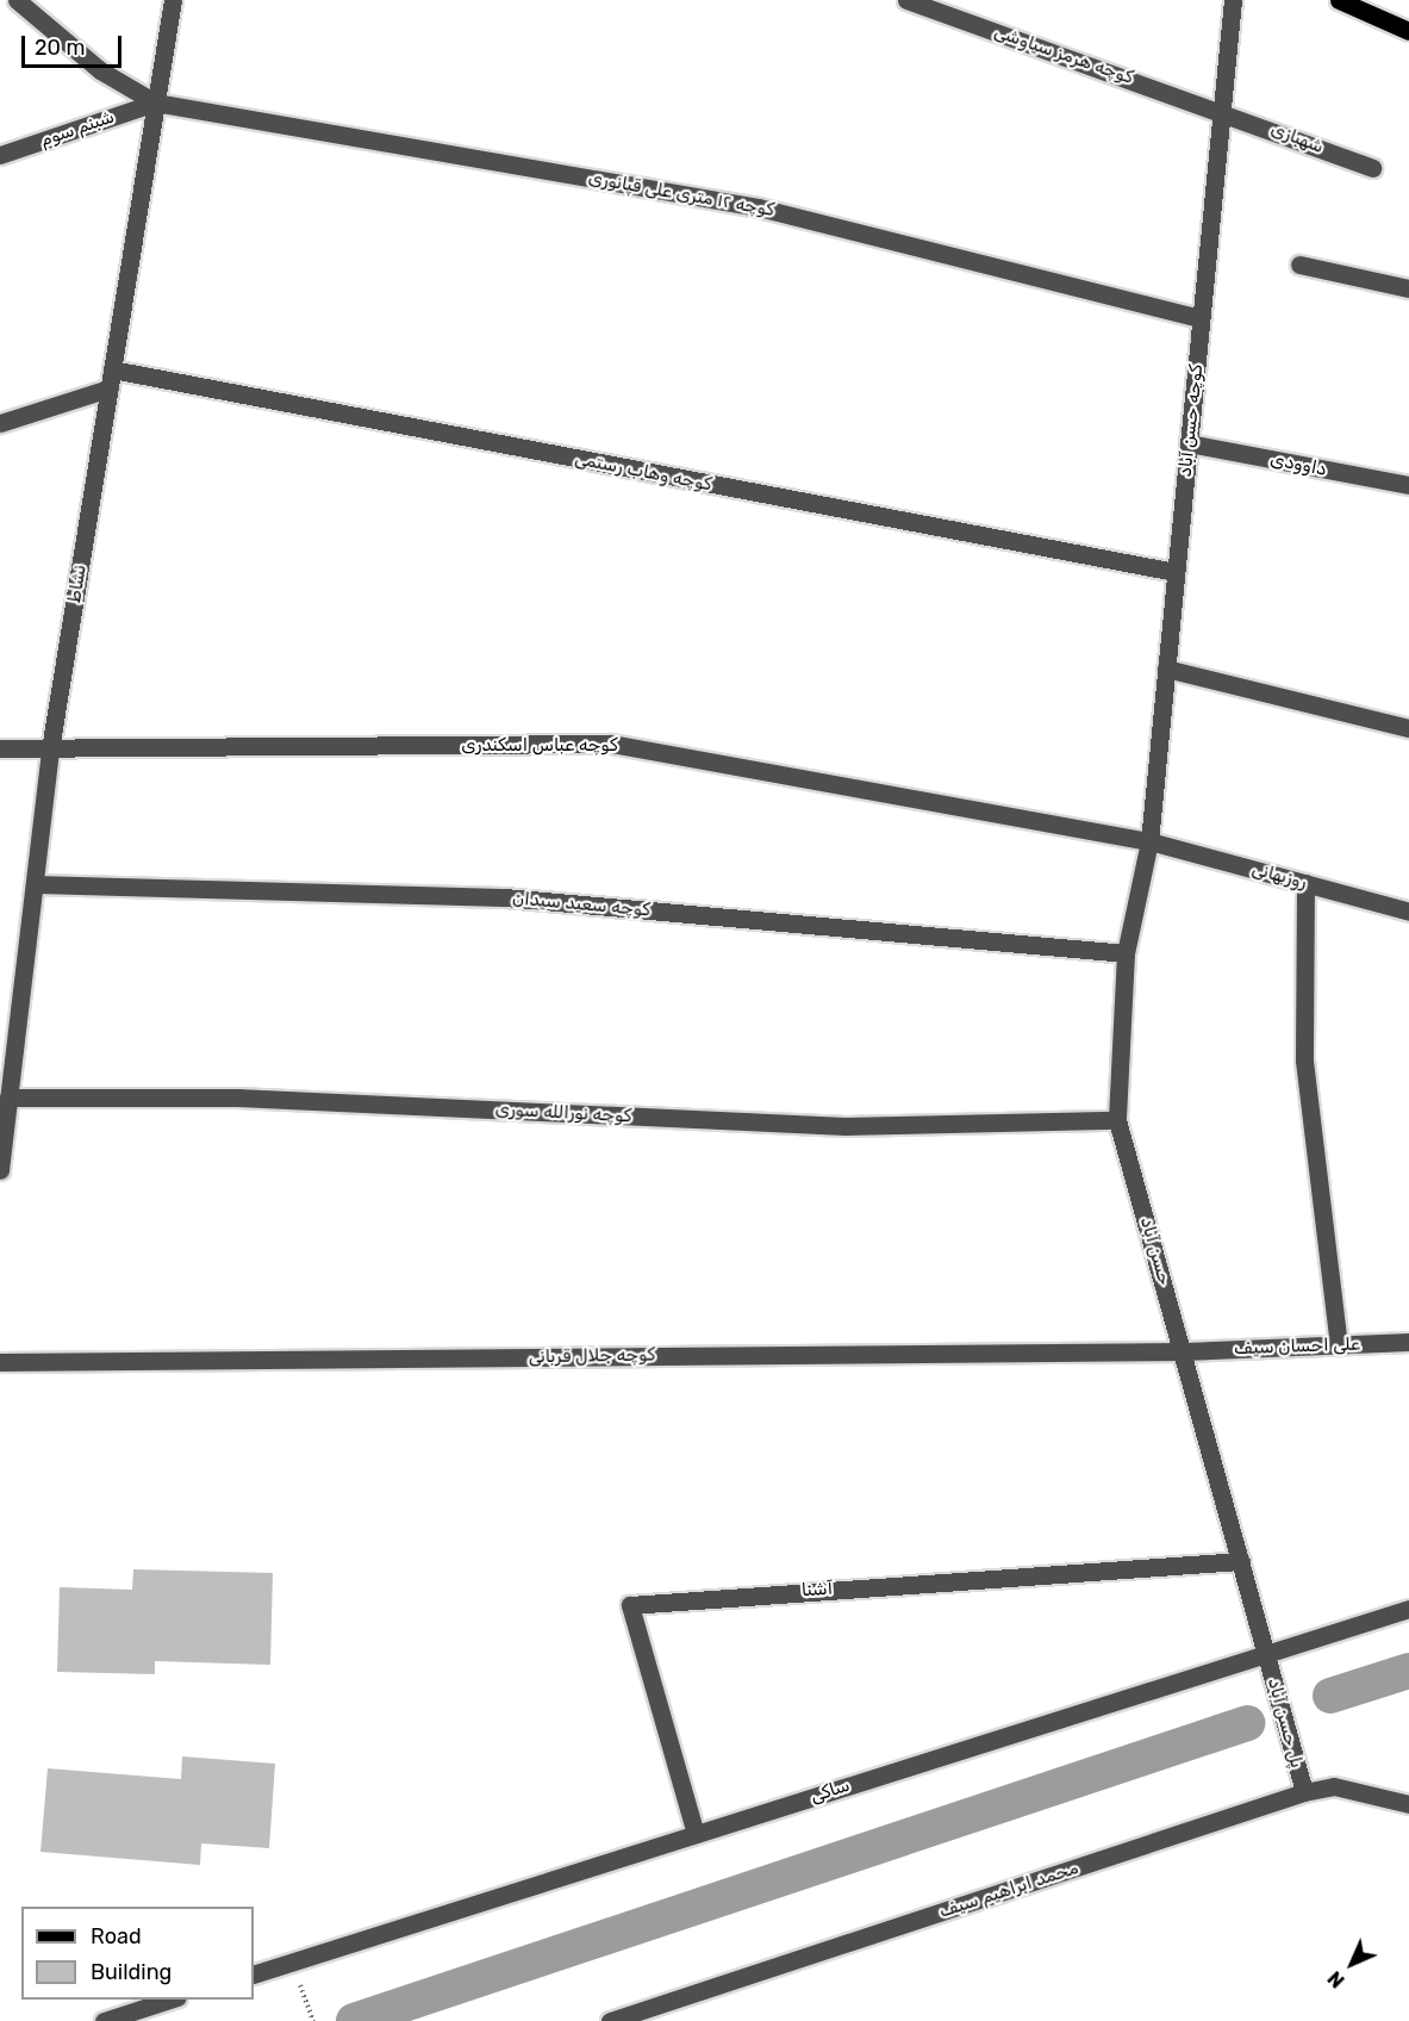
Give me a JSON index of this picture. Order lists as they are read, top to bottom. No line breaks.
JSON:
{"streets":{"street":["کوچه هرمز سیاوشی","شبنم سوم","شهبازی","کوچه ۱۲ متری علی قپانوری","کوچه حسن آباد","داوودی","کوچه وهاب رستمی","نشاط","کوچه عباس اسکندری","روزبهانی","کوچه سعید سیدان","کوچه نورالله سوری","حسن آباد","علی احسان سیف","کوچه جلال قربانی","آشنا","پل حسن آباد","ساکی","محمد ابراهیم سیف"]},"crossings":[["کوچه هرمز سیاوشی","شهبازی"],["کوچه هرمز سیاوشی","کوچه حسن آباد"],["شبنم سوم","کوچه ۱۲ متری علی قپانوری"],["شبنم سوم","نشاط"],["شهبازی","کوچه حسن آباد"],["کوچه ۱۲ متری علی قپانوری","کوچه حسن آباد"],["کوچه ۱۲ متری علی قپانوری","نشاط"],["کوچه حسن آباد","داوودی"],["کوچه حسن آباد","کوچه وهاب رستمی"],["کوچه حسن آباد","کوچه عباس اسکندری"],["کوچه حسن آباد","روزبهانی"],["کوچه حسن آباد","حسن آباد"],["کوچه وهاب رستمی","نشاط"],["نشاط","کوچه عباس اسکندری"],["نشاط","کوچه سعید سیدان"],["نشاط","کوچه نورالله سوری"],["کوچه عباس اسکندری","روزبهانی"],["کوچه عباس اسکندری","حسن آباد"],["روزبهانی","حسن آباد"],["کوچه سعید سیدان","حسن آباد"],["کوچه نورالله سوری","حسن آباد"],["حسن آباد","علی احسان سیف"],["حسن آباد","کوچه جلال قربانی"],["حسن آباد","آشنا"],["حسن آباد","پل حسن آباد"],["حسن آباد","ساکی"],["علی احسان سیف","کوچه جلال قربانی"],["آشنا","ساکی"],["پل حسن آباد","ساکی"],["پل حسن آباد","محمد ابراهیم سیف"]],"legend":["Road","Building"],"scale_bar":"20 m","north":"bottom left"}
